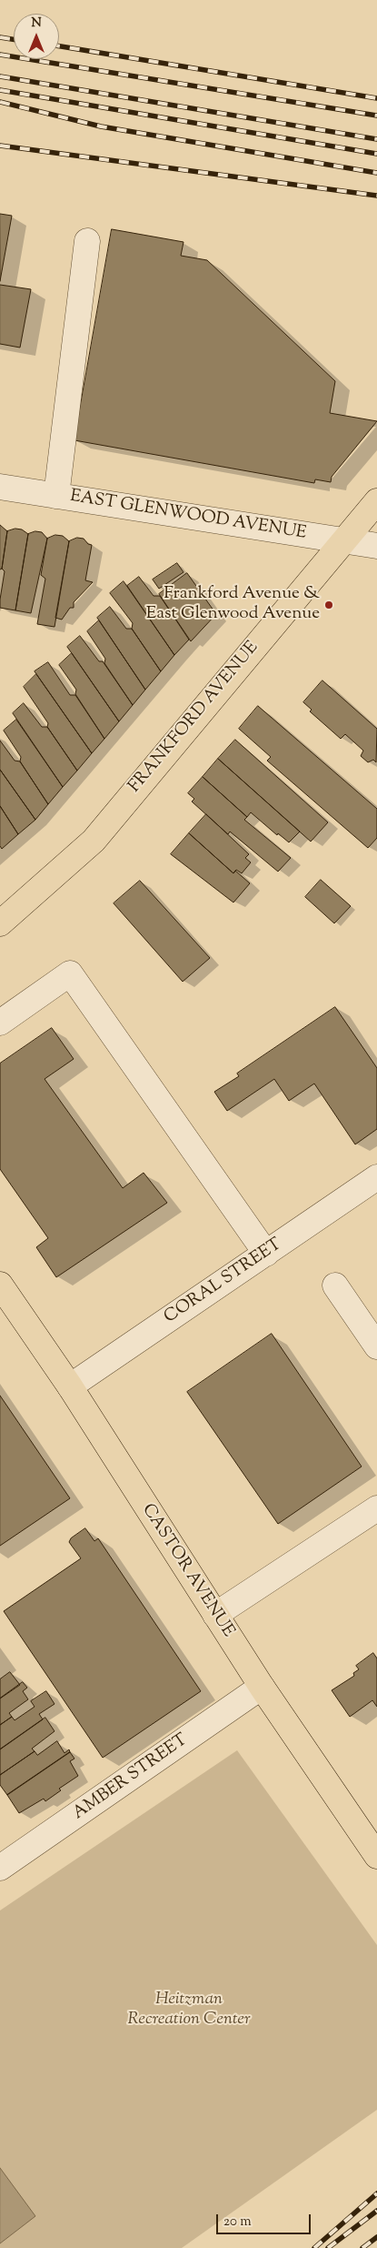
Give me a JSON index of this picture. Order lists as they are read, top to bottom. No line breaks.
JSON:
{"streets":{"main road":["FRANKFORD AVENUE","CASTOR AVENUE"],"street":["EAST GLENWOOD AVENUE","CORAL STREET","AMBER STREET"]},"crossings":[["EAST GLENWOOD AVENUE","FRANKFORD AVENUE"],["CORAL STREET","CASTOR AVENUE"],["CASTOR AVENUE","AMBER STREET"]],"parks":["Heitzman Recreation Center"],"places":["Frankford Avenue & East Glenwood Avenue"],"scale_bar":"20 m","north":"top"}
